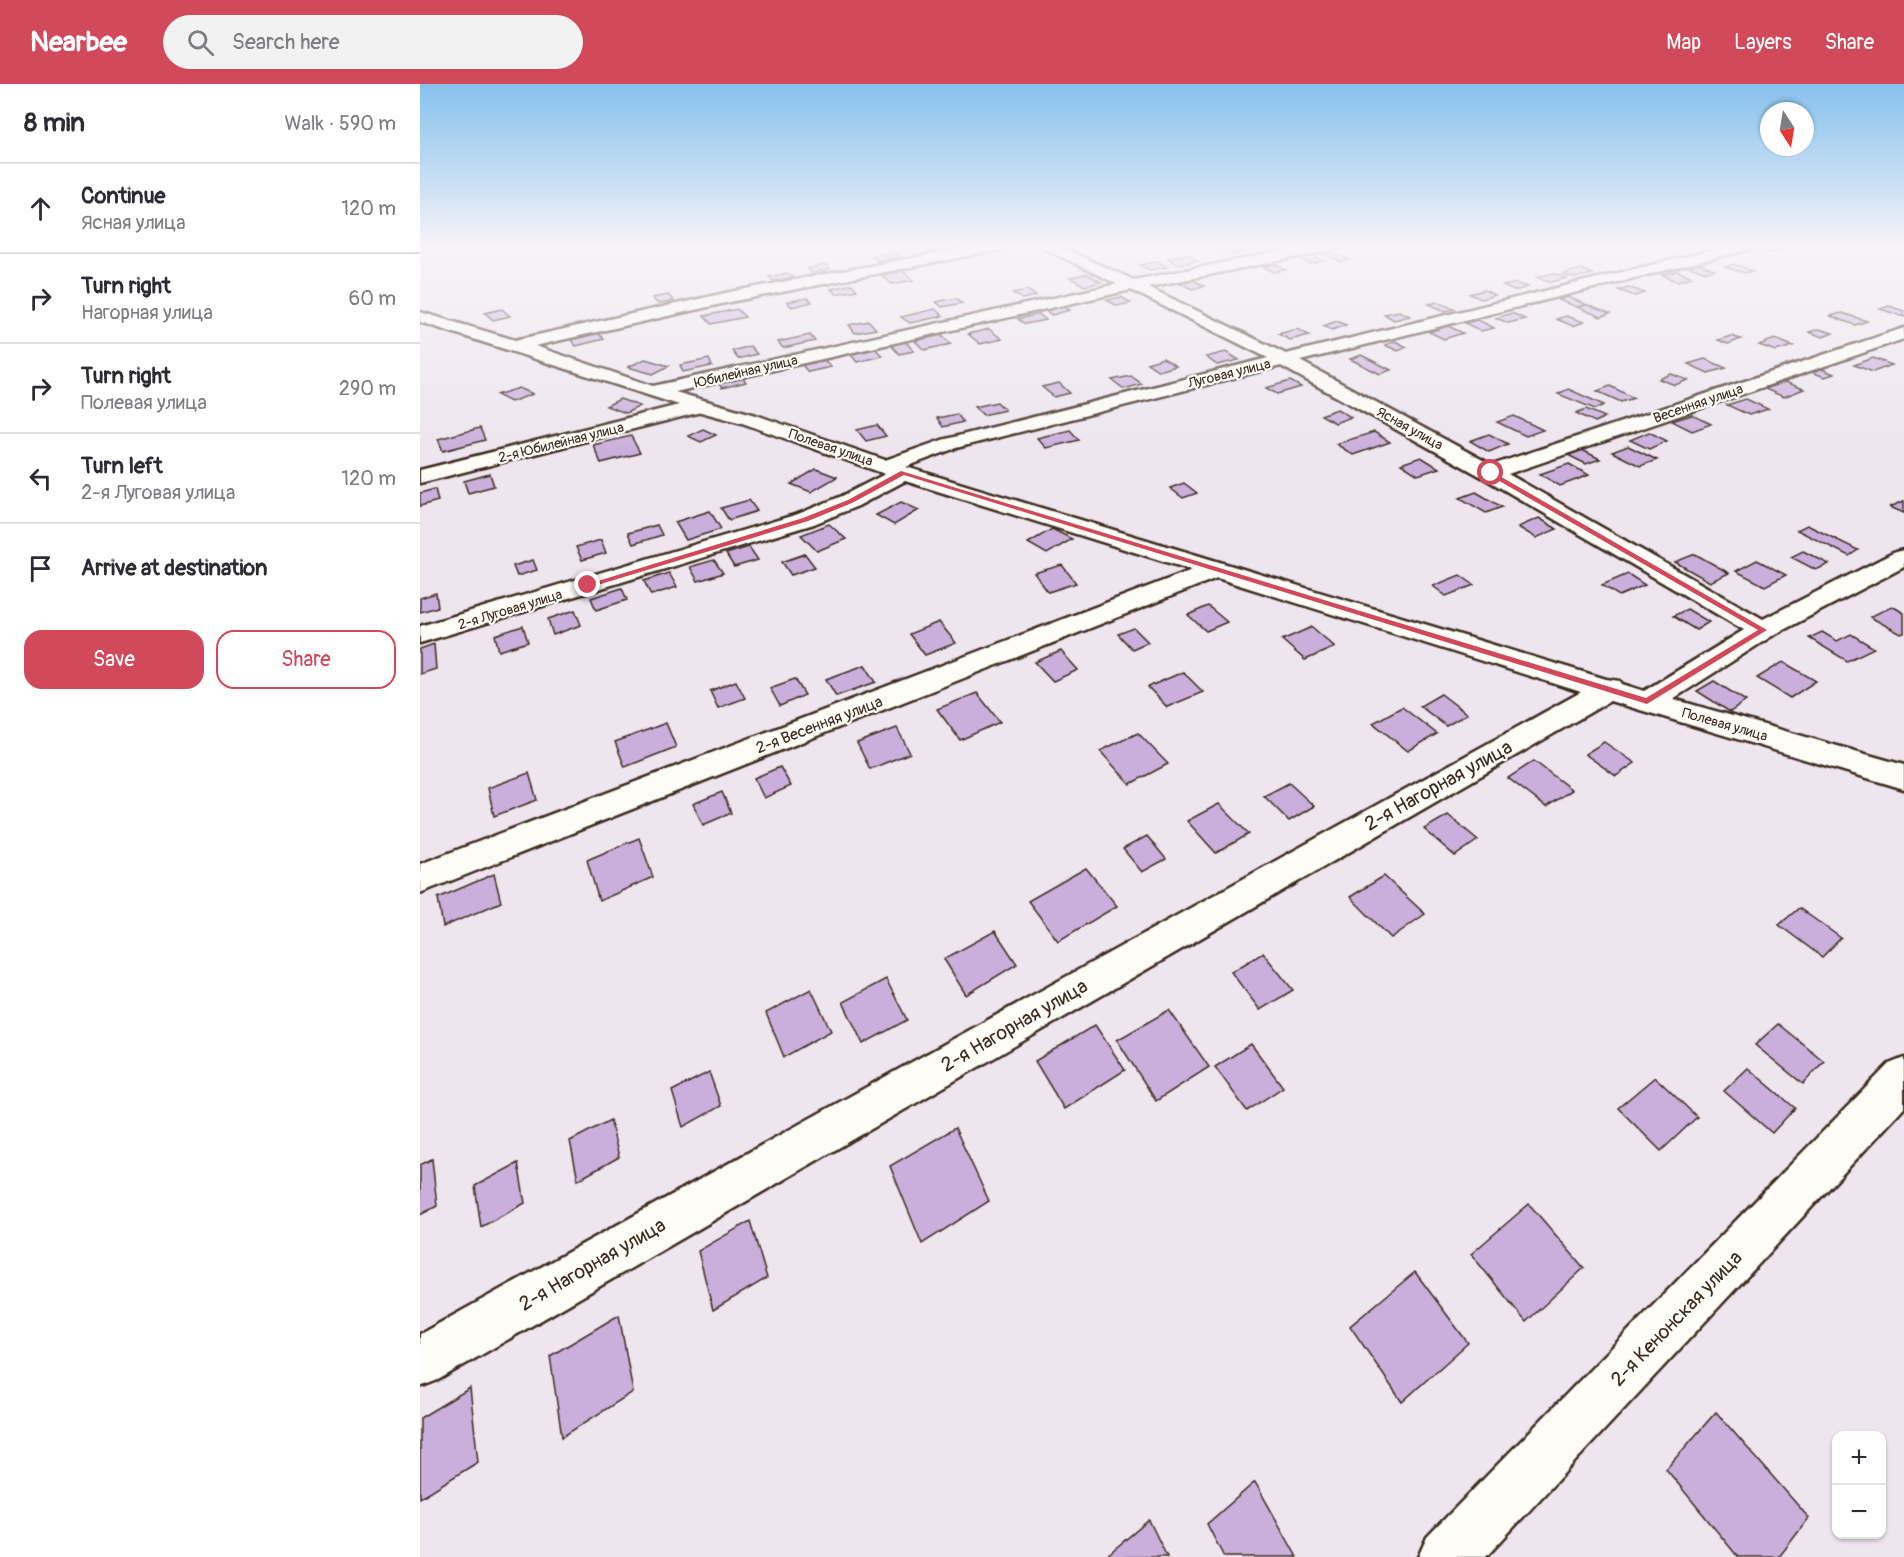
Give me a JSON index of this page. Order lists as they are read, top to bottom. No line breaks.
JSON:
{"streets":{"street":["Юбилейная улица","Луговая улица","Весенняя улица","Ясная улица","2-я Юбилейная улица","Полевая улица","2-я Луговая улица","2-я Весенняя улица","2-я Нагорная улица","2-я Кенонская улица"]},"crossings":[["Юбилейная улица","Полевая улица"],["Луговая улица","Ясная улица"],["Луговая улица","Полевая улица"],["Луговая улица","2-я Луговая улица"],["Весенняя улица","Ясная улица"],["2-я Юбилейная улица","Полевая улица"],["Полевая улица","2-я Луговая улица"],["Полевая улица","2-я Весенняя улица"],["Полевая улица","2-я Нагорная улица"]],"north":"bottom","page":{"header":"Nearbee","search":"Search here","nav":["Map","Layers","Share"],"heading":["8 min","Walk · 590 m"],"list":[["Continue","Ясная улица","120 m"],["Turn right","Нагорная улица","60 m"],["Turn right","Полевая улица","290 m"],["Turn left","2-я Луговая улица","120 m"],"Arrive at destination"],"buttons":["Save","Share"],"map_buttons":["+","−"]}}
